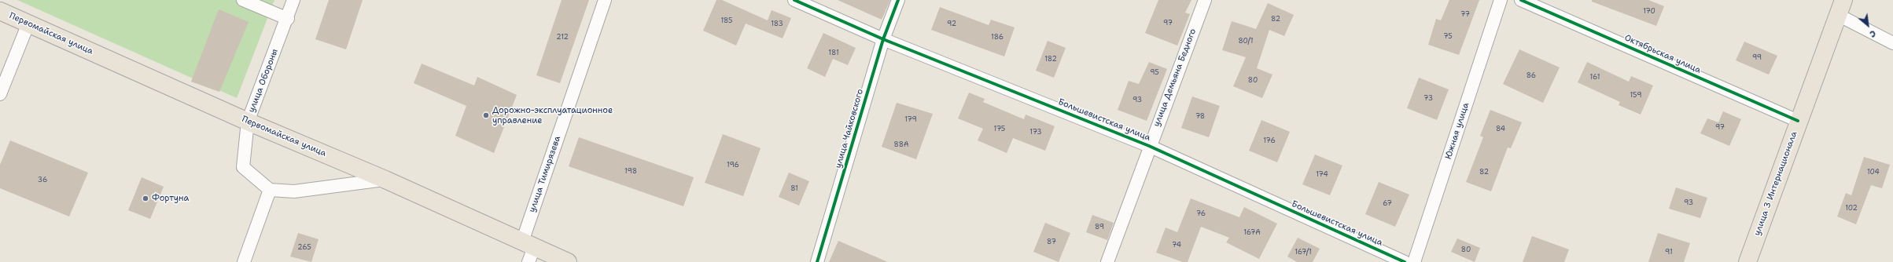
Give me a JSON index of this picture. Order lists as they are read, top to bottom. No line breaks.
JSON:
{"streets":{"main road":["Первомайская улица","улица 3 Интернационала"],"street":["Октябрьская улица","улица Демьяна Бедного","улица Обороны","Большевистская улица","улица Чайковского","Южная улица","улица Тимирязева"]},"crossings":[["Первомайская улица","улица Обороны"],["Первомайская улица","улица Тимирязева"],["Октябрьская улица","улица 3 Интернационала"],["улица Демьяна Бедного","Большевистская улица"],["Большевистская улица","улица Чайковского"]],"places":["Дорожно-эксплуатационное управление","Фортуна"],"house_numbers":["170","77","82","185","97","183","92","75","212","186","80/1","181","99","182","95","86","161","80","159","73","93","78","179","97","175","84","173","176","88А","196","198","82","104","174","36","81","93","67","102","76","89","167А","87","74","265","80","167/1","91"],"north":"bottom right"}
